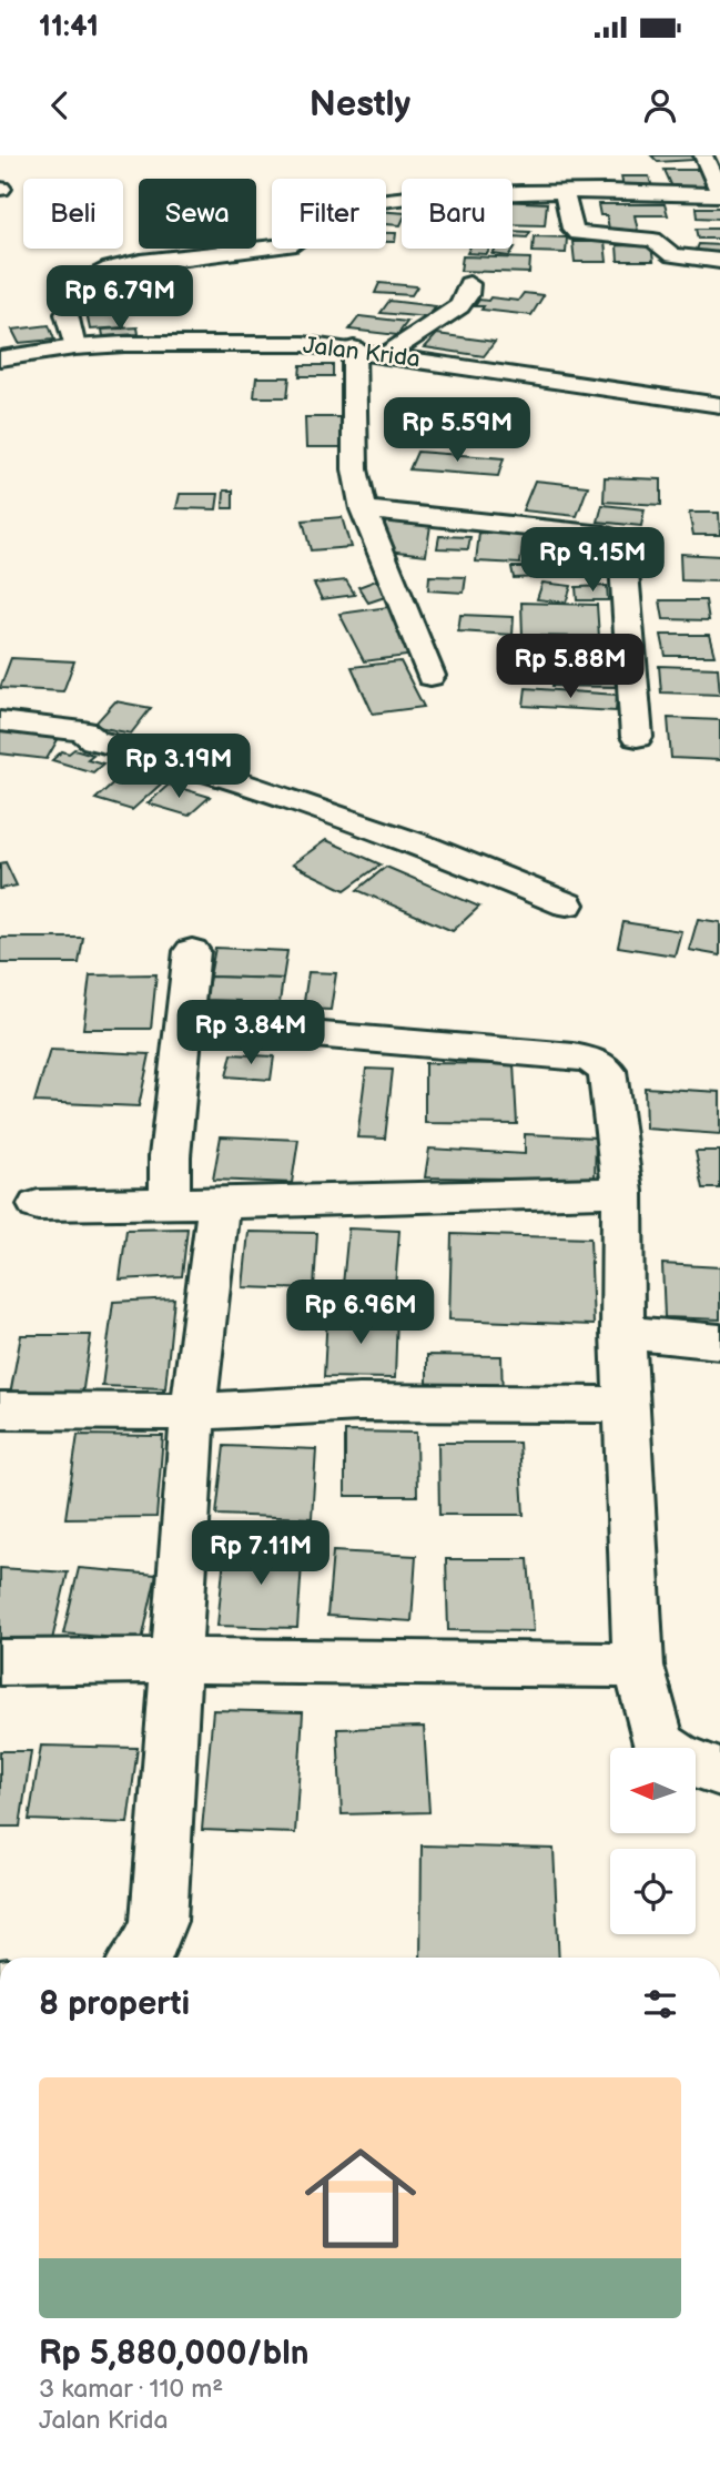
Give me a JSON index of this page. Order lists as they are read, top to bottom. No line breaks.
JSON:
{"streets":{"street":["Jalan Krida"]},"north":"left","page":{"status":"11:41","header":"Nestly","chip":["Beli","Sewa","Filter","Baru"],"price":["Rp 6.79M","Rp 5.59M","Rp 9.15M","Rp 5.88M","Rp 3.19M","Rp 3.84M","Rp 6.96M","Rp 7.11M"],"heading":"8 properti","list":[{"name":"Rp 5,880,000/bln","note":"3 kamar · 110 m² · Jalan Krida"}]}}
